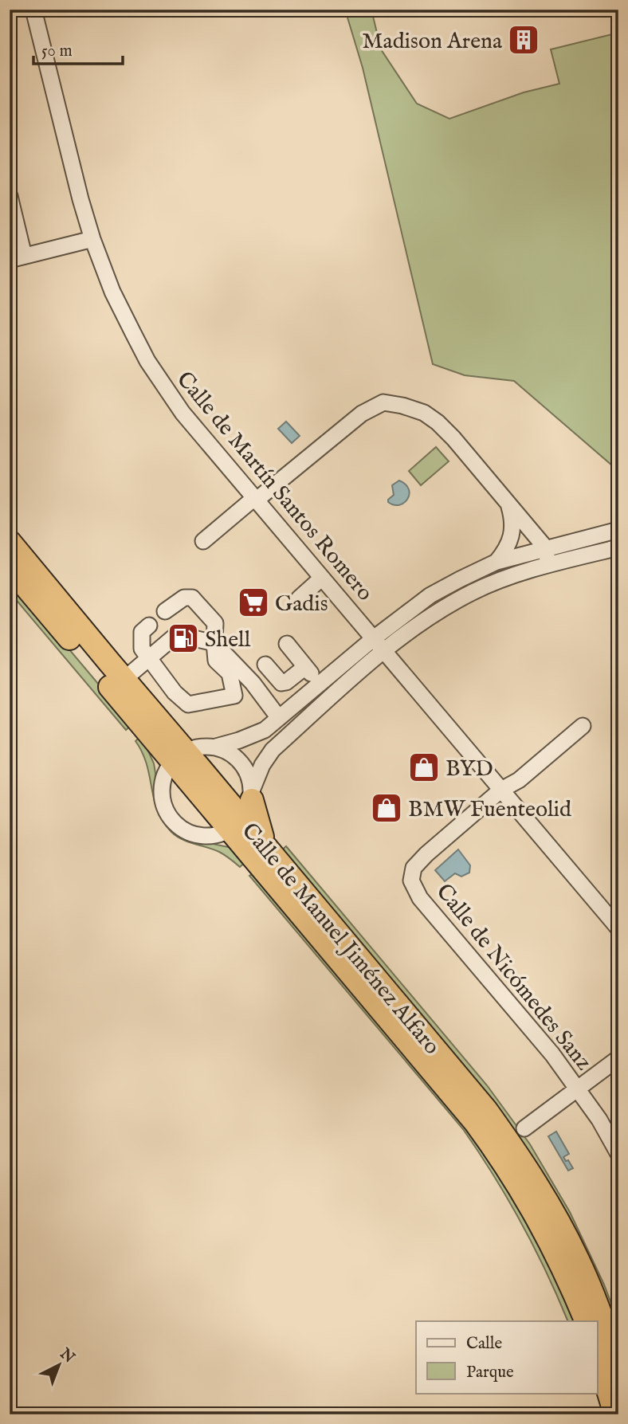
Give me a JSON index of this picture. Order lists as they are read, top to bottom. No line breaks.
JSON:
{"streets":{"highway":["Calle de Manuel Jiménez Alfaro"],"street":["Calle de Martín Santos Romero","Calle de Nicómedes Sanz"]},"crossings":[["Calle de Martín Santos Romero","Calle de Nicómedes Sanz"]],"places":{"building":["Madison Arena"],"supermarket":["Gadis"],"fuel station":["Shell"],"shop":["BYD","BMW Fuenteolid"]},"legend":["Calle","Parque"],"scale_bar":"50 m","north":"top right"}
